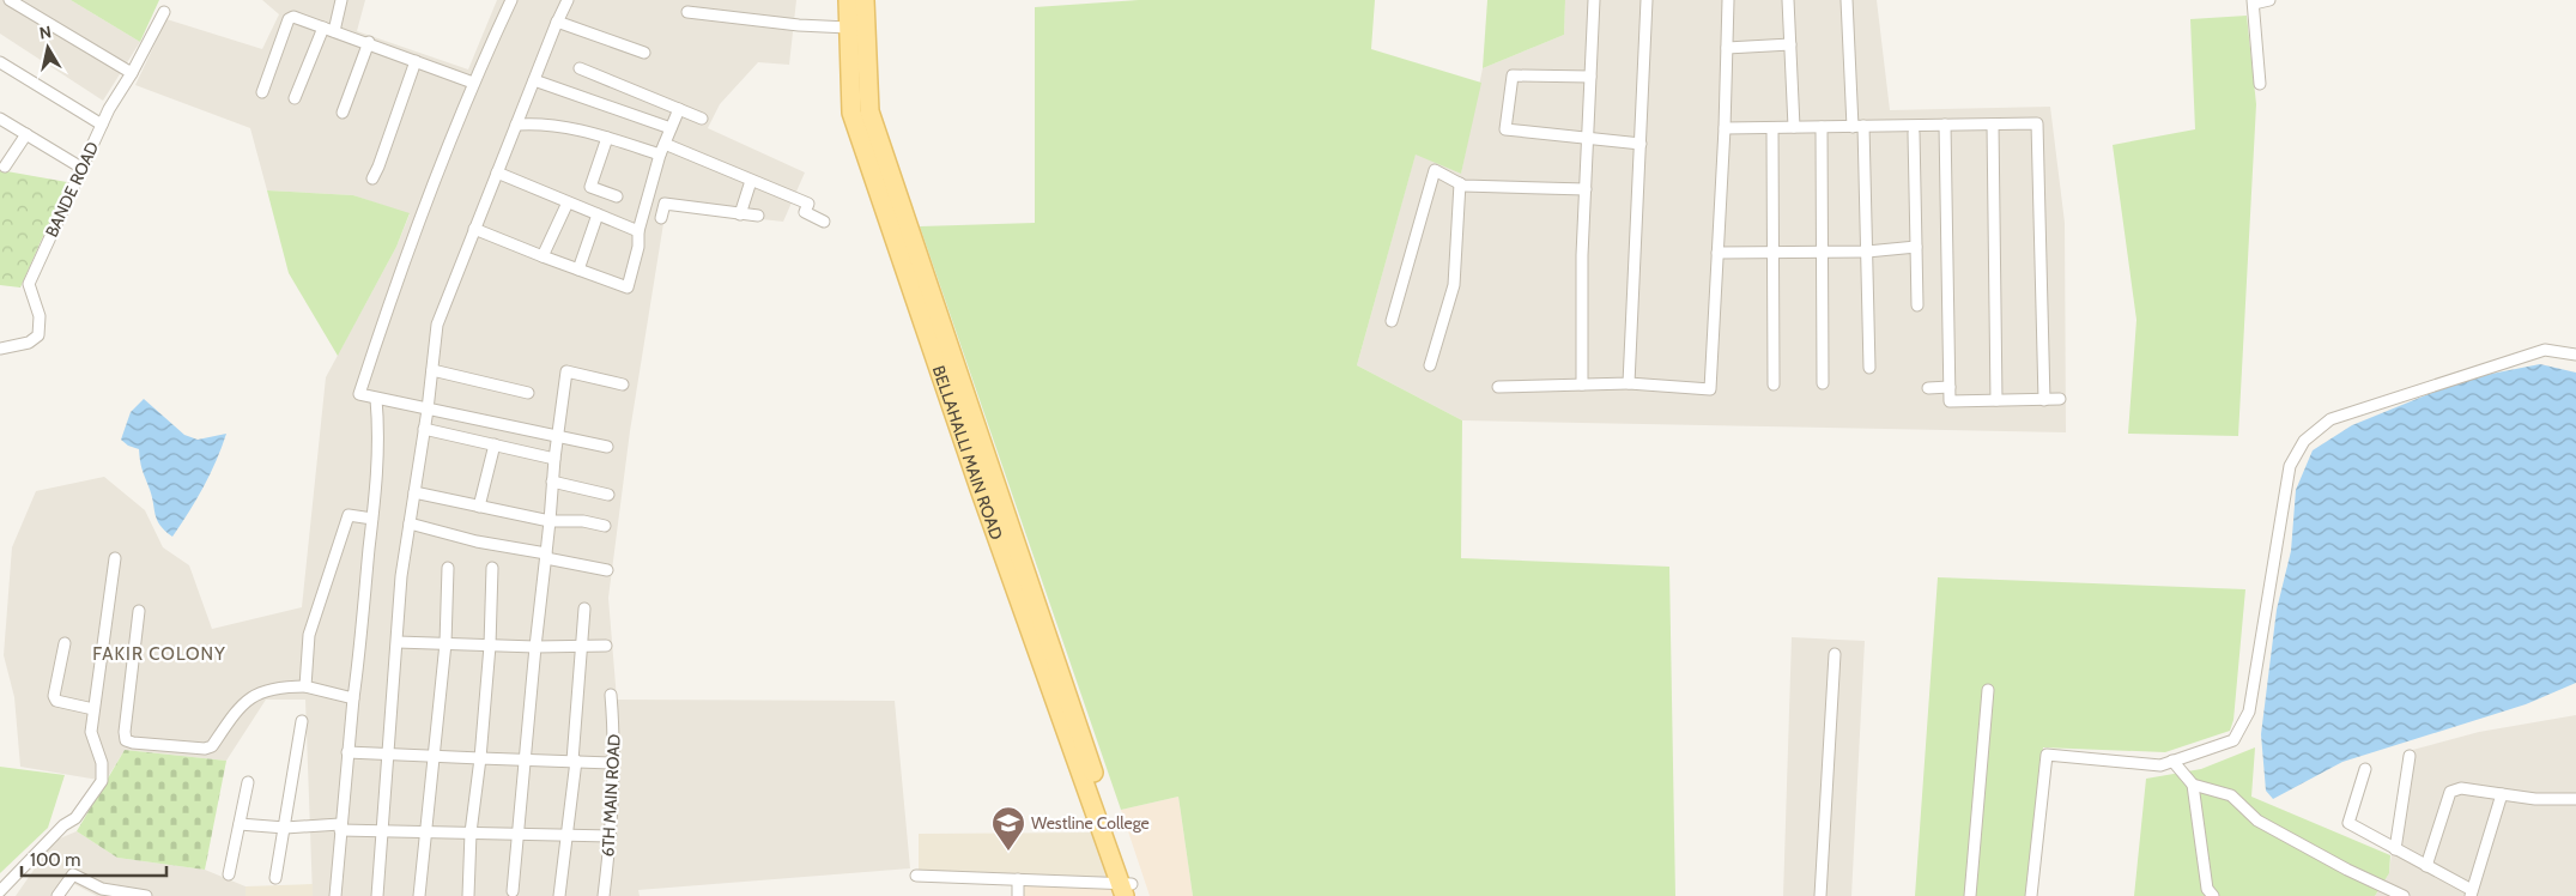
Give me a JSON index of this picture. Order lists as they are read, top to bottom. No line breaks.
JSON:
{"streets":{"main road":["BELLAHALLI MAIN ROAD"],"street":["BANDE ROAD","6TH MAIN ROAD"]},"districts":["FAKIR COLONY"],"places":{"school or university":["Westline College"]},"scale_bar":"100 m","north":"top"}
